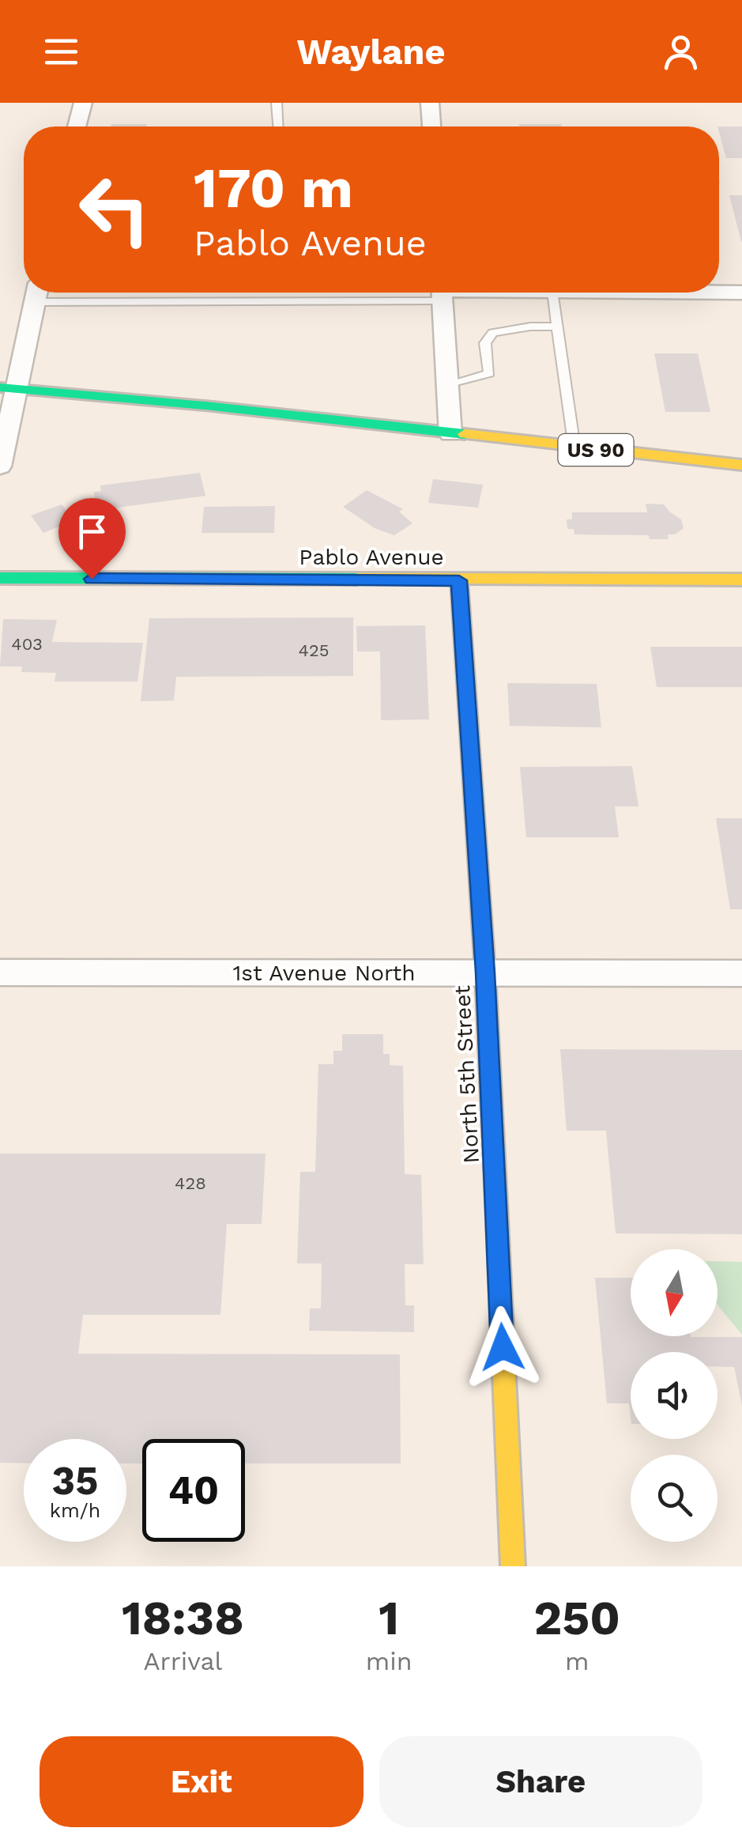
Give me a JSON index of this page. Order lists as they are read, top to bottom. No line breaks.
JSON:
{"streets":{"main road":["US 90","Pablo Avenue","North 5th Street"],"street":["1st Avenue North"]},"crossings":[["Pablo Avenue","North 5th Street"],["1st Avenue North","North 5th Street"]],"house_numbers":["403","425","428"],"north":"bottom","page":{"header":"Waylane","turn":["170 m","Pablo Avenue"],"speed":"35 km/h","limit":"40","eta":["18:38","Arrival","1","min","250","m"],"buttons":["Exit","Share"]}}
